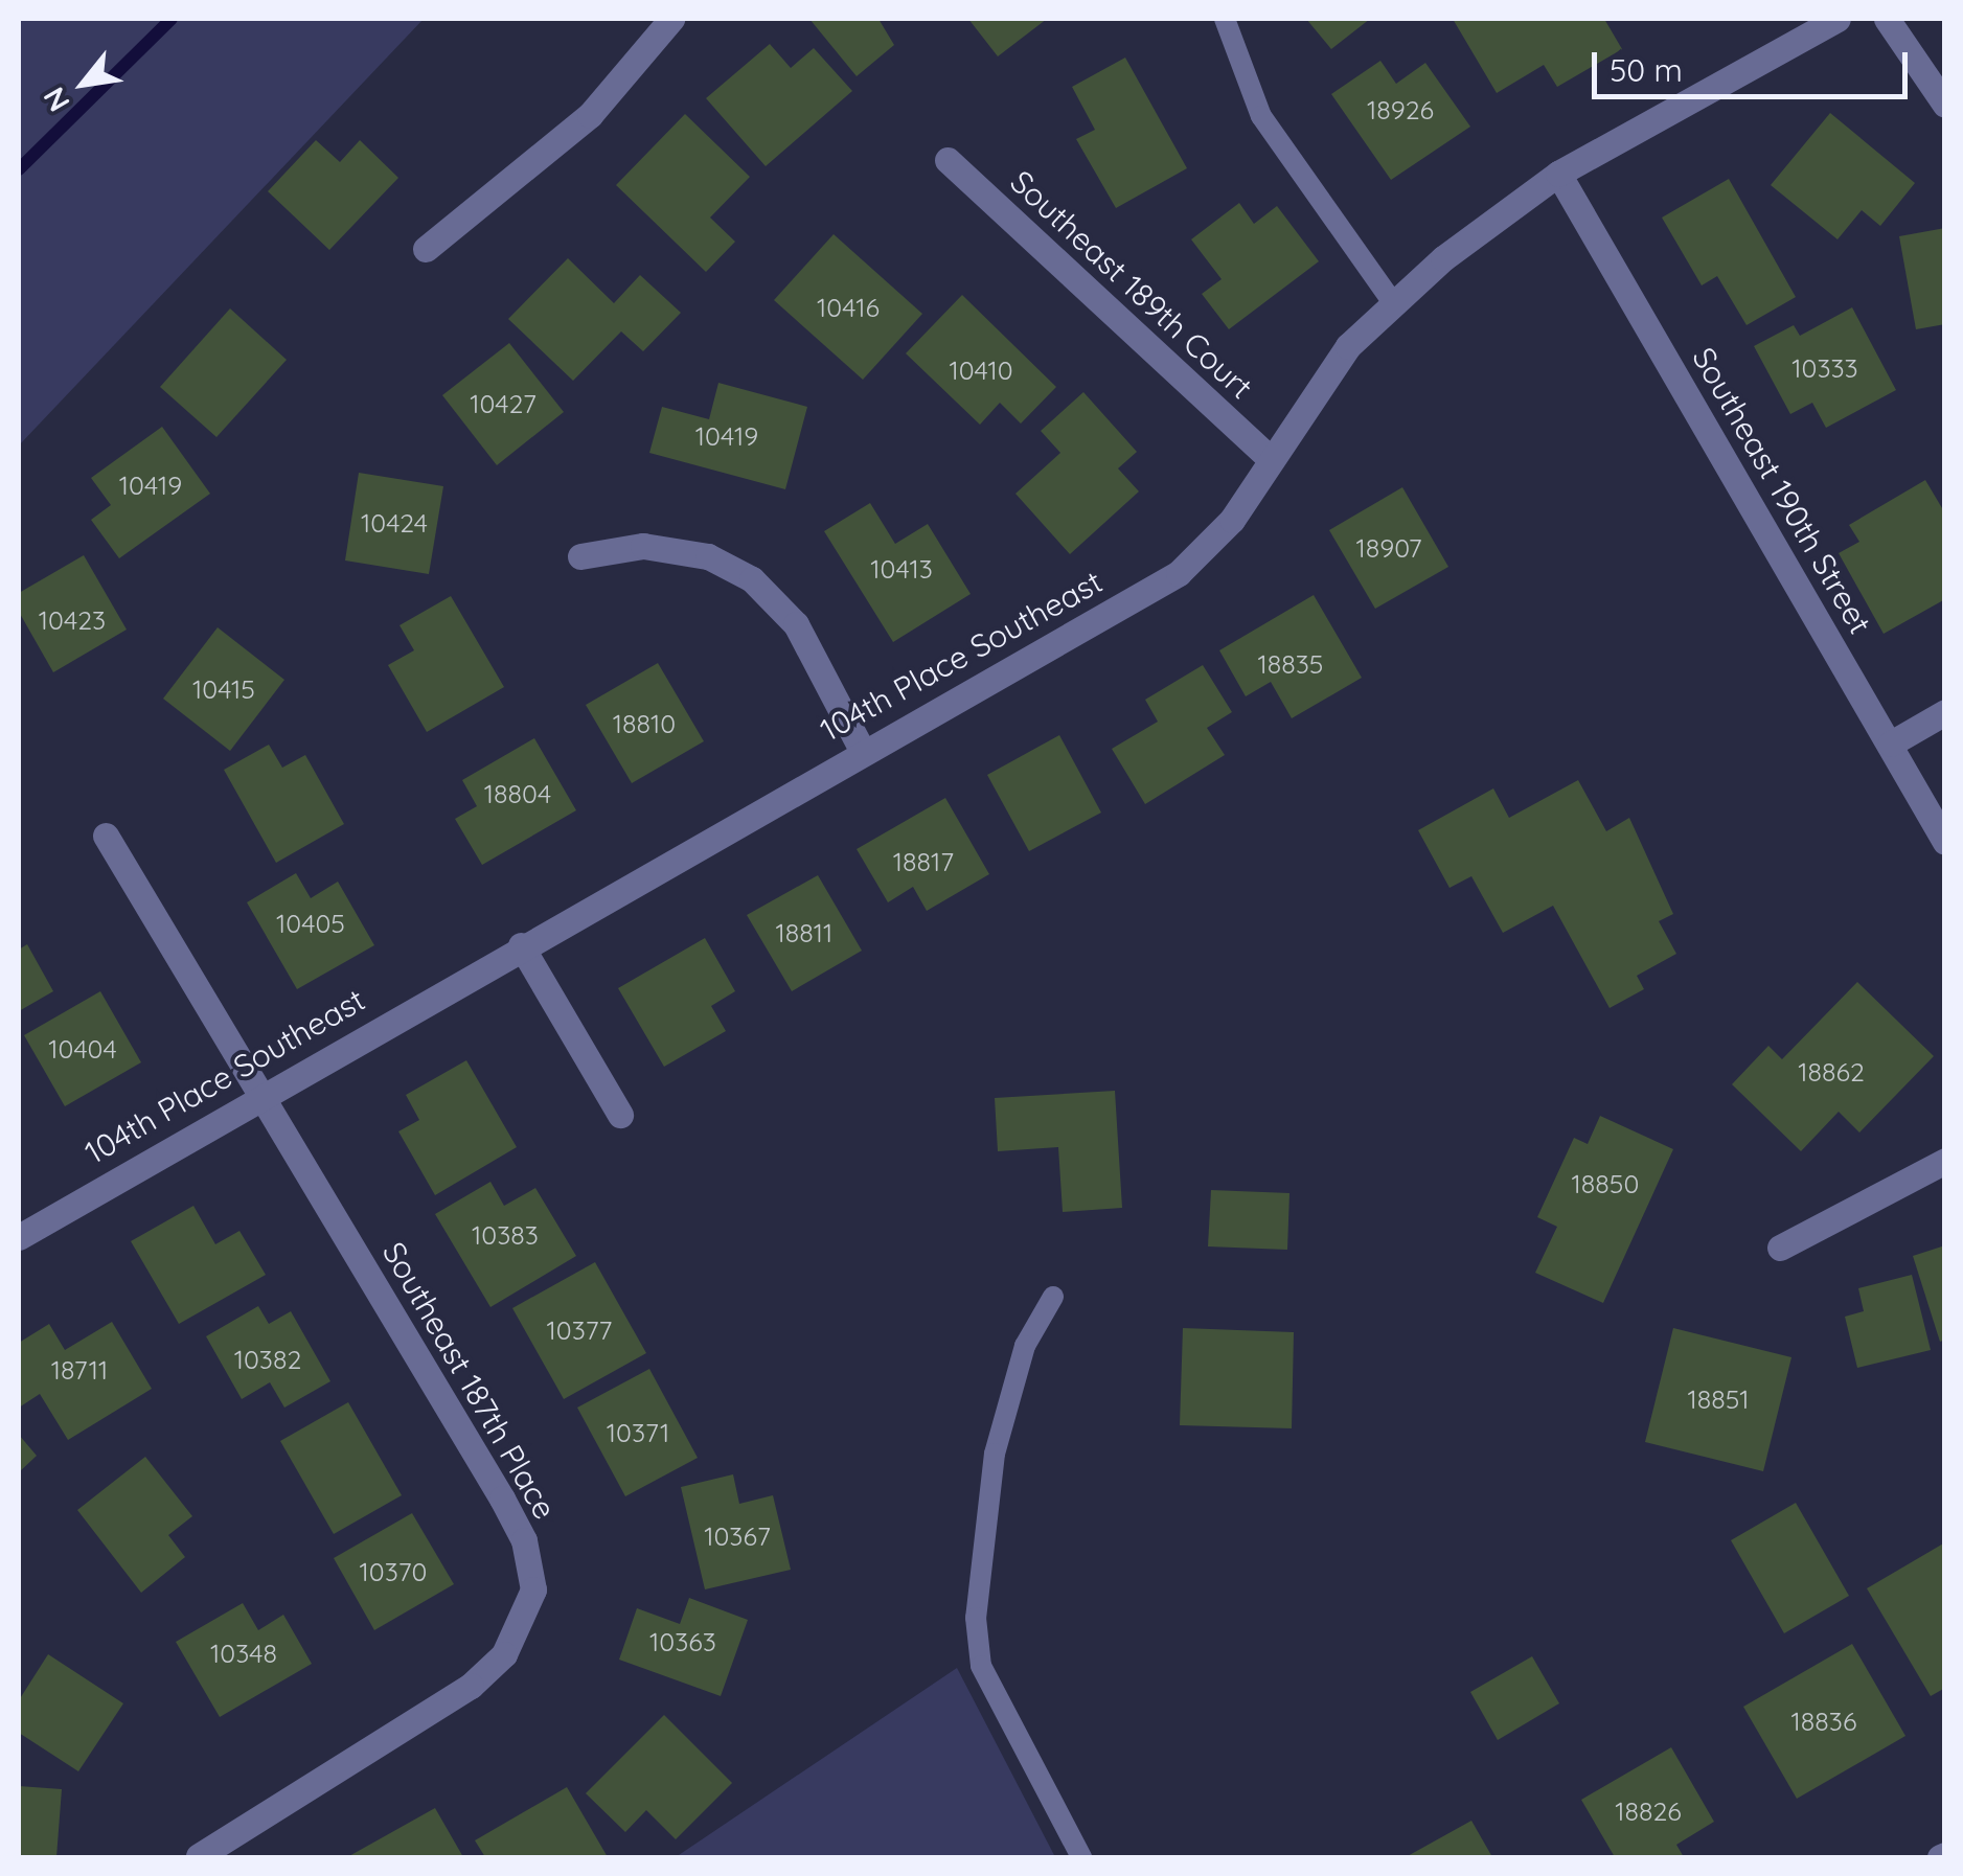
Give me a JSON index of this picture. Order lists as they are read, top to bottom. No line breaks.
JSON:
{"streets":{"street":["Southeast 189th Court","Southeast 190th Street","104th Place Southeast","Southeast 187th Place"]},"crossings":[["Southeast 189th Court","104th Place Southeast"],["Southeast 190th Street","104th Place Southeast"],["104th Place Southeast","Southeast 187th Place"]],"house_numbers":["18926","10416","10333","10410","10427","10419","10419","10424","18907","10413","10423","18835","10415","18810","18804","18817","10405","18811","10404","18862","18850","10383","10377","10382","18711","18851","10371","10367","10370","10363","10348","18836","18826"],"scale_bar":"50 m","north":"bottom left"}
